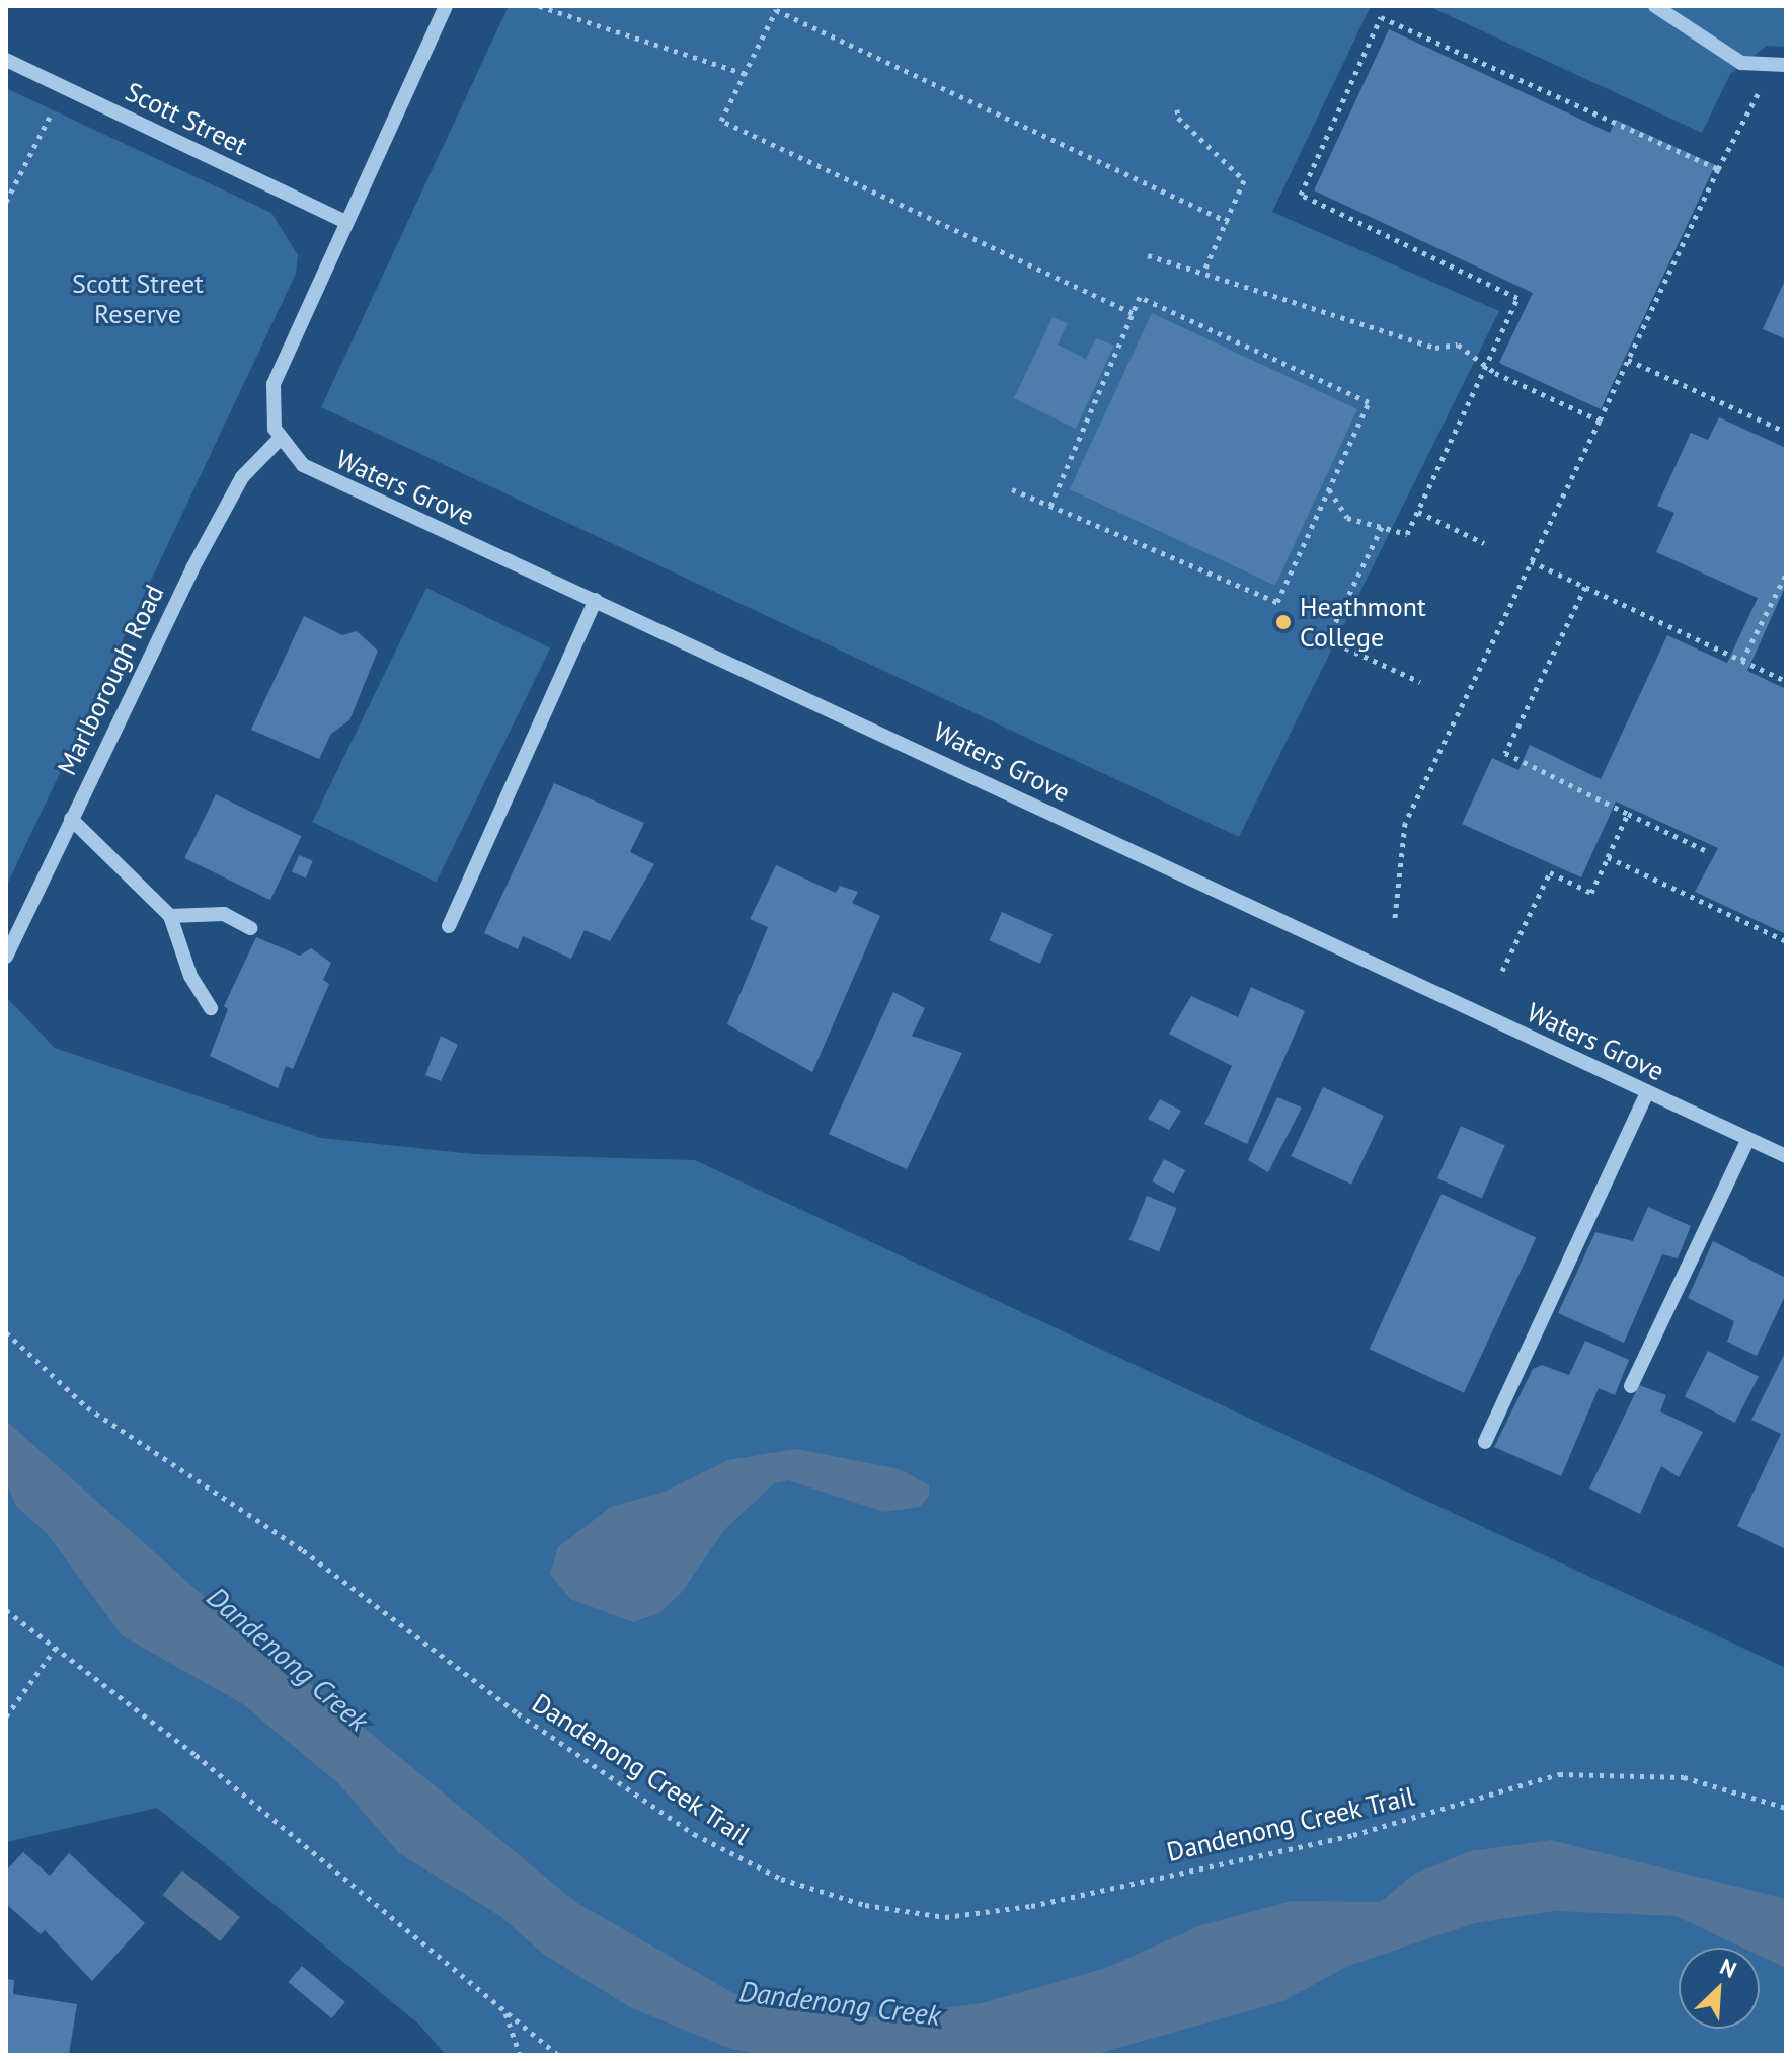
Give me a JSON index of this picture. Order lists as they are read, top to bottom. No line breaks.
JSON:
{"streets":{"street":["Scott Street","Waters Grove","Marlborough Road"],"path":["Dandenong Creek Trail"]},"crossings":[["Waters Grove","Marlborough Road"]],"water":["Dandenong Creek"],"parks":["Scott Street Reserve"],"places":["Heathmont College"],"north":"top right"}
